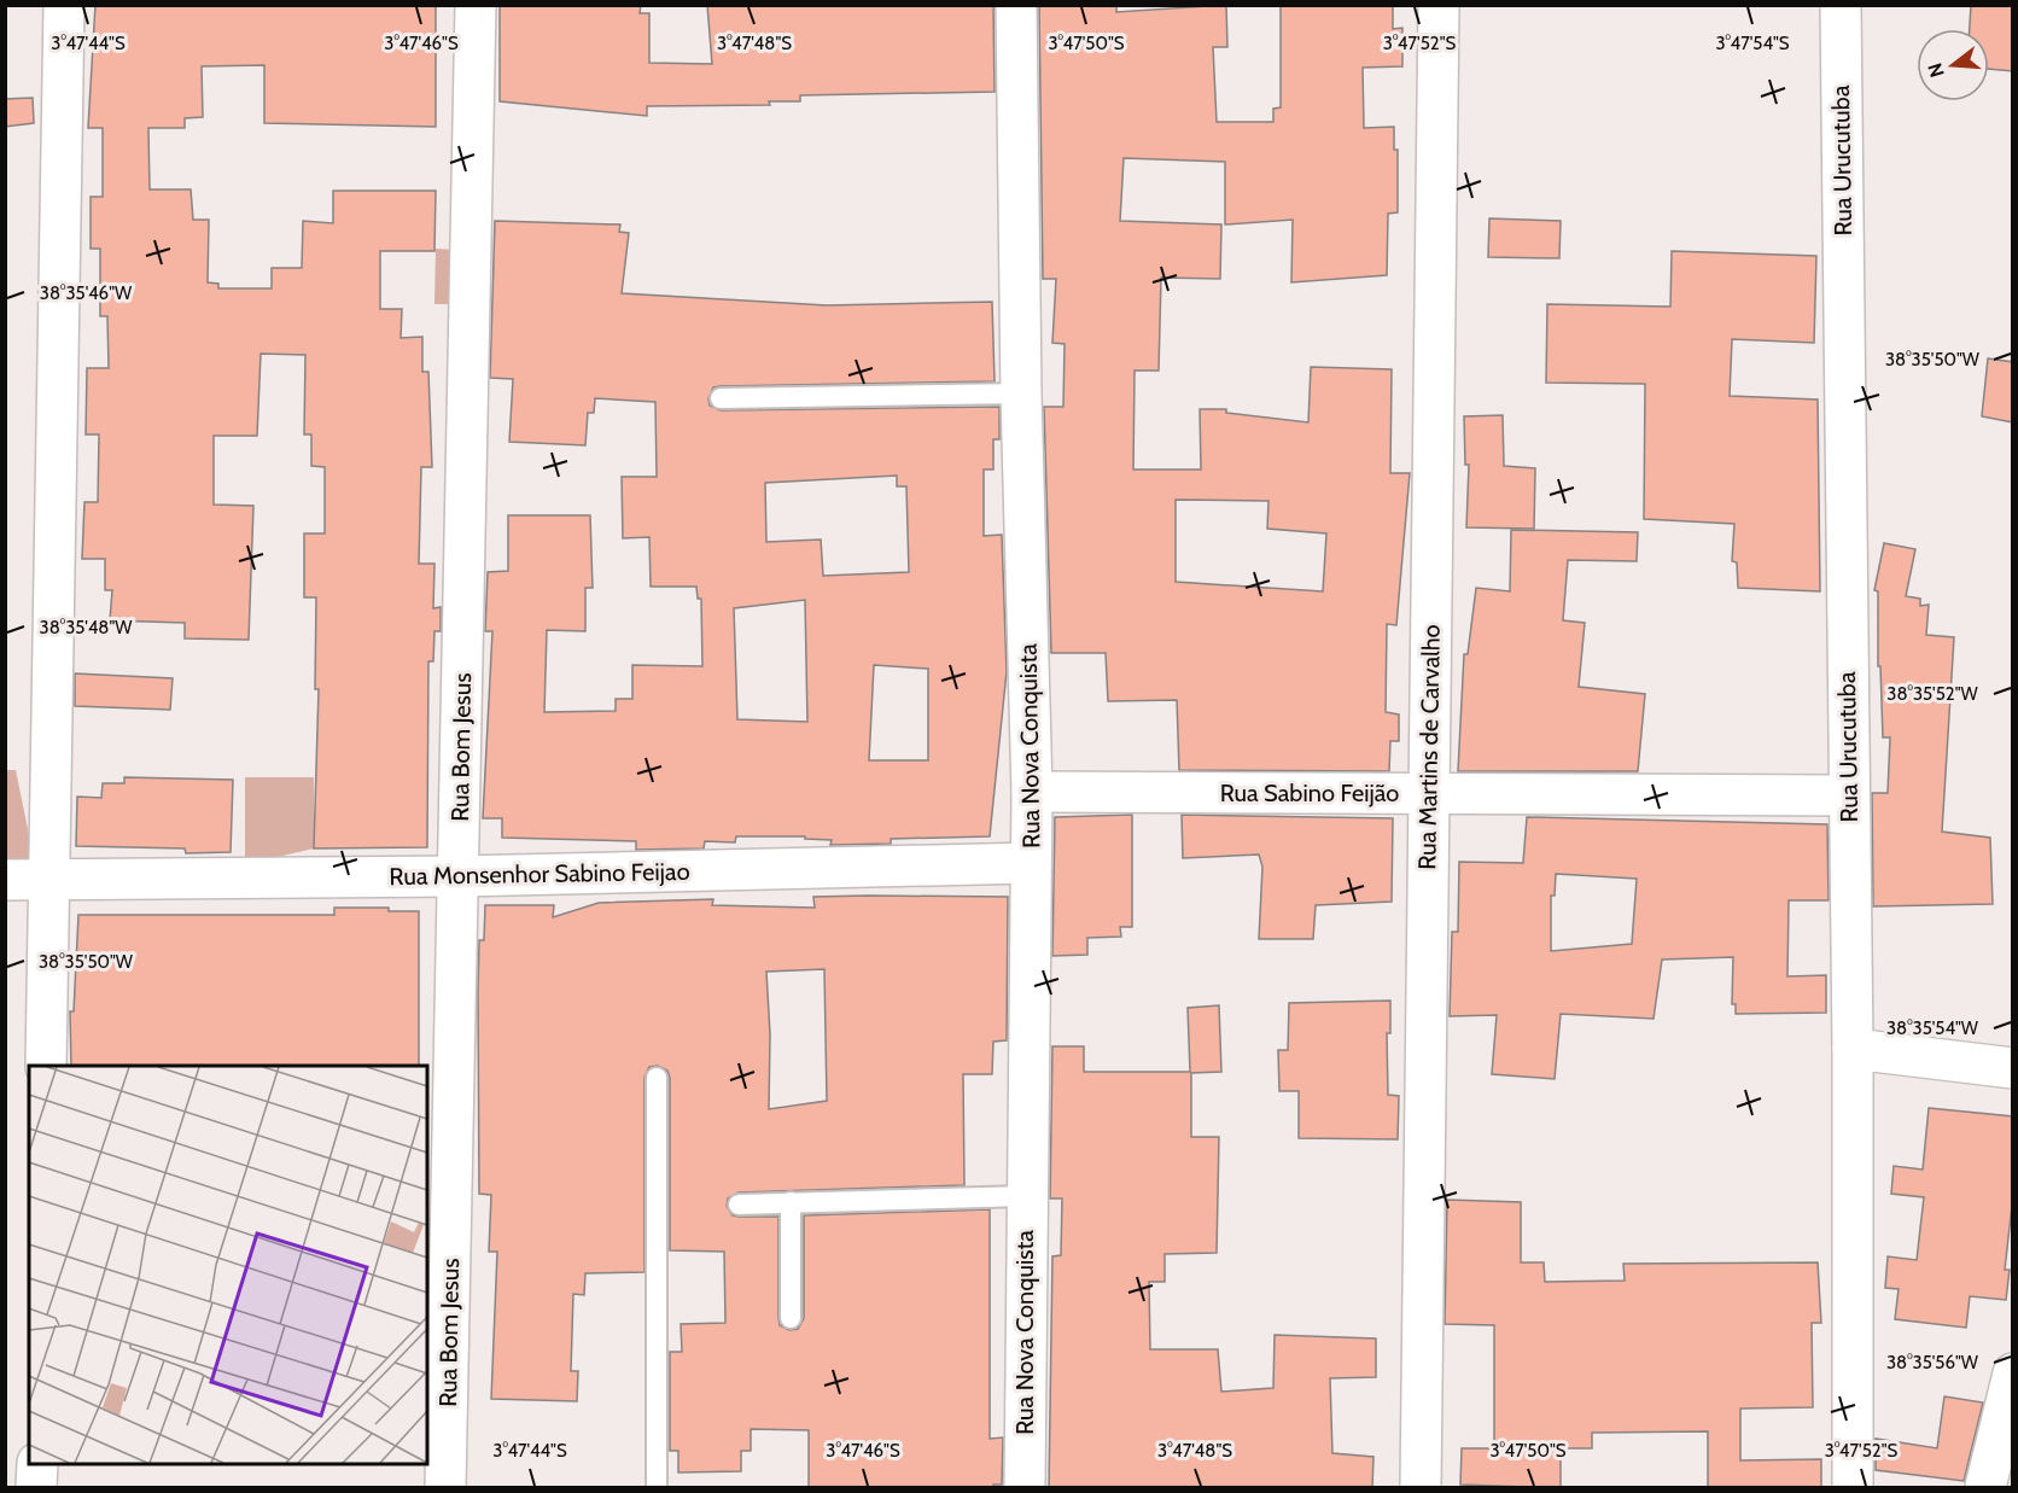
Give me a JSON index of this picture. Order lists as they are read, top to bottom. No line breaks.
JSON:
{"streets":{"street":["Rua Urucutuba","Rua Nova Conquista","Rua Bom Jesus","Rua Martins de Carvalho","Rua Sabino Feijão","Rua Monsenhor Sabino Feijao"]},"crossings":[["Rua Urucutuba","Rua Sabino Feijão"],["Rua Nova Conquista","Rua Sabino Feijão"],["Rua Nova Conquista","Rua Monsenhor Sabino Feijao"],["Rua Bom Jesus","Rua Monsenhor Sabino Feijao"],["Rua Martins de Carvalho","Rua Sabino Feijão"]],"north":"left","coordinates":["3°47'44\"S","3°47'46\"S","3°47'48\"S","3°47'50\"S","3°47'52\"S","3°47'54\"S","38°35'46\"W","38°35'50\"W","38°35'48\"W","38°35'52\"W","38°35'54\"W","38°35'56\"W"]}
